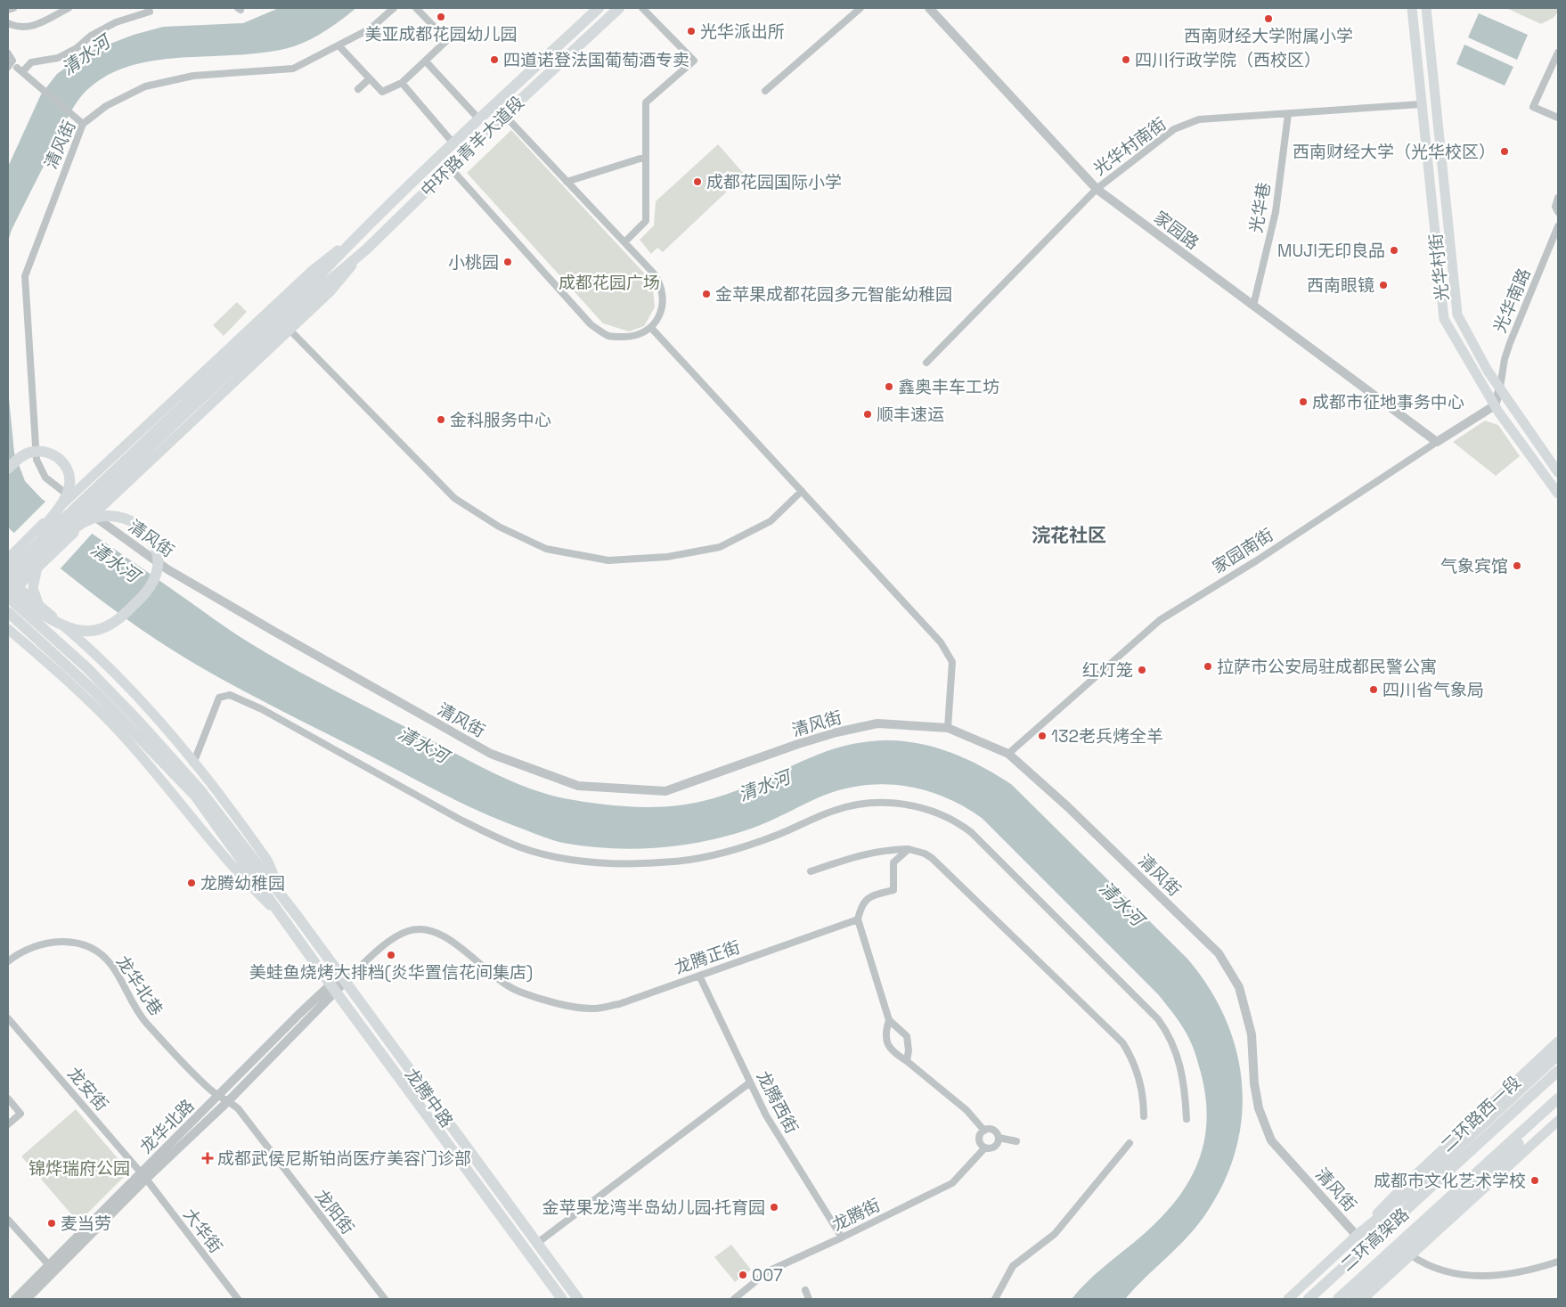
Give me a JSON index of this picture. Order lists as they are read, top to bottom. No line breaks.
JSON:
{"streets":{"main road":["中环路青羊大道段","光华村街","龙腾中路","二环路西一段","二环高架路"],"street":["清风街","光华村南街","光华巷","家园路","光华南路","家园南街","龙腾正街","龙华北巷","龙安街","龙腾西街","龙华北路","龙阳街","龙腾街","大华街"]},"crossings":[["清风街","家园南街"],["清风街","二环路西一段"],["光华村南街","光华巷"],["光华村南街","家园路"],["光华村南街","光华村街"],["光华巷","家园路"],["家园路","家园南街"],["光华村街","光华南路"],["光华村街","家园南街"],["龙腾正街","龙腾中路"],["龙腾正街","龙腾西街"],["龙腾正街","龙华北路"],["龙华北巷","龙华北路"],["龙华北巷","龙阳街"],["龙安街","龙华北路"],["龙安街","大华街"],["龙腾中路","龙华北路"],["龙腾西街","龙腾街"],["龙华北路","龙阳街"],["龙华北路","大华街"]],"districts":["浣花社区"],"water":["清水河"],"parks":["成都花园广场","锦烨瑞府公园"],"places":{"other":["美亚成都花园幼儿园","西南财经大学附属小学","光华派出所","四道诺登法国葡萄酒专卖","四川行政学院（西校区）","西南财经大学（光华校区）","成都花园国际小学","MUJI无印良品","小桃园","西南眼镜","金苹果成都花园多元智能幼稚园","鑫奥丰车工坊","成都市征地事务中心","顺丰速运","金科服务中心","气象宾馆","拉萨市公安局驻成都民警公寓","红灯笼","四川省气象局","132老兵烤全羊","龙腾幼稚园","美蛙鱼烧烤大排档(炎华置信花间集店)","成都市文化艺术学校","金苹果龙湾半岛幼儿园·托育园","麦当劳","007"],"health":["成都武侯尼斯铂尚医疗美容门诊部"]}}
